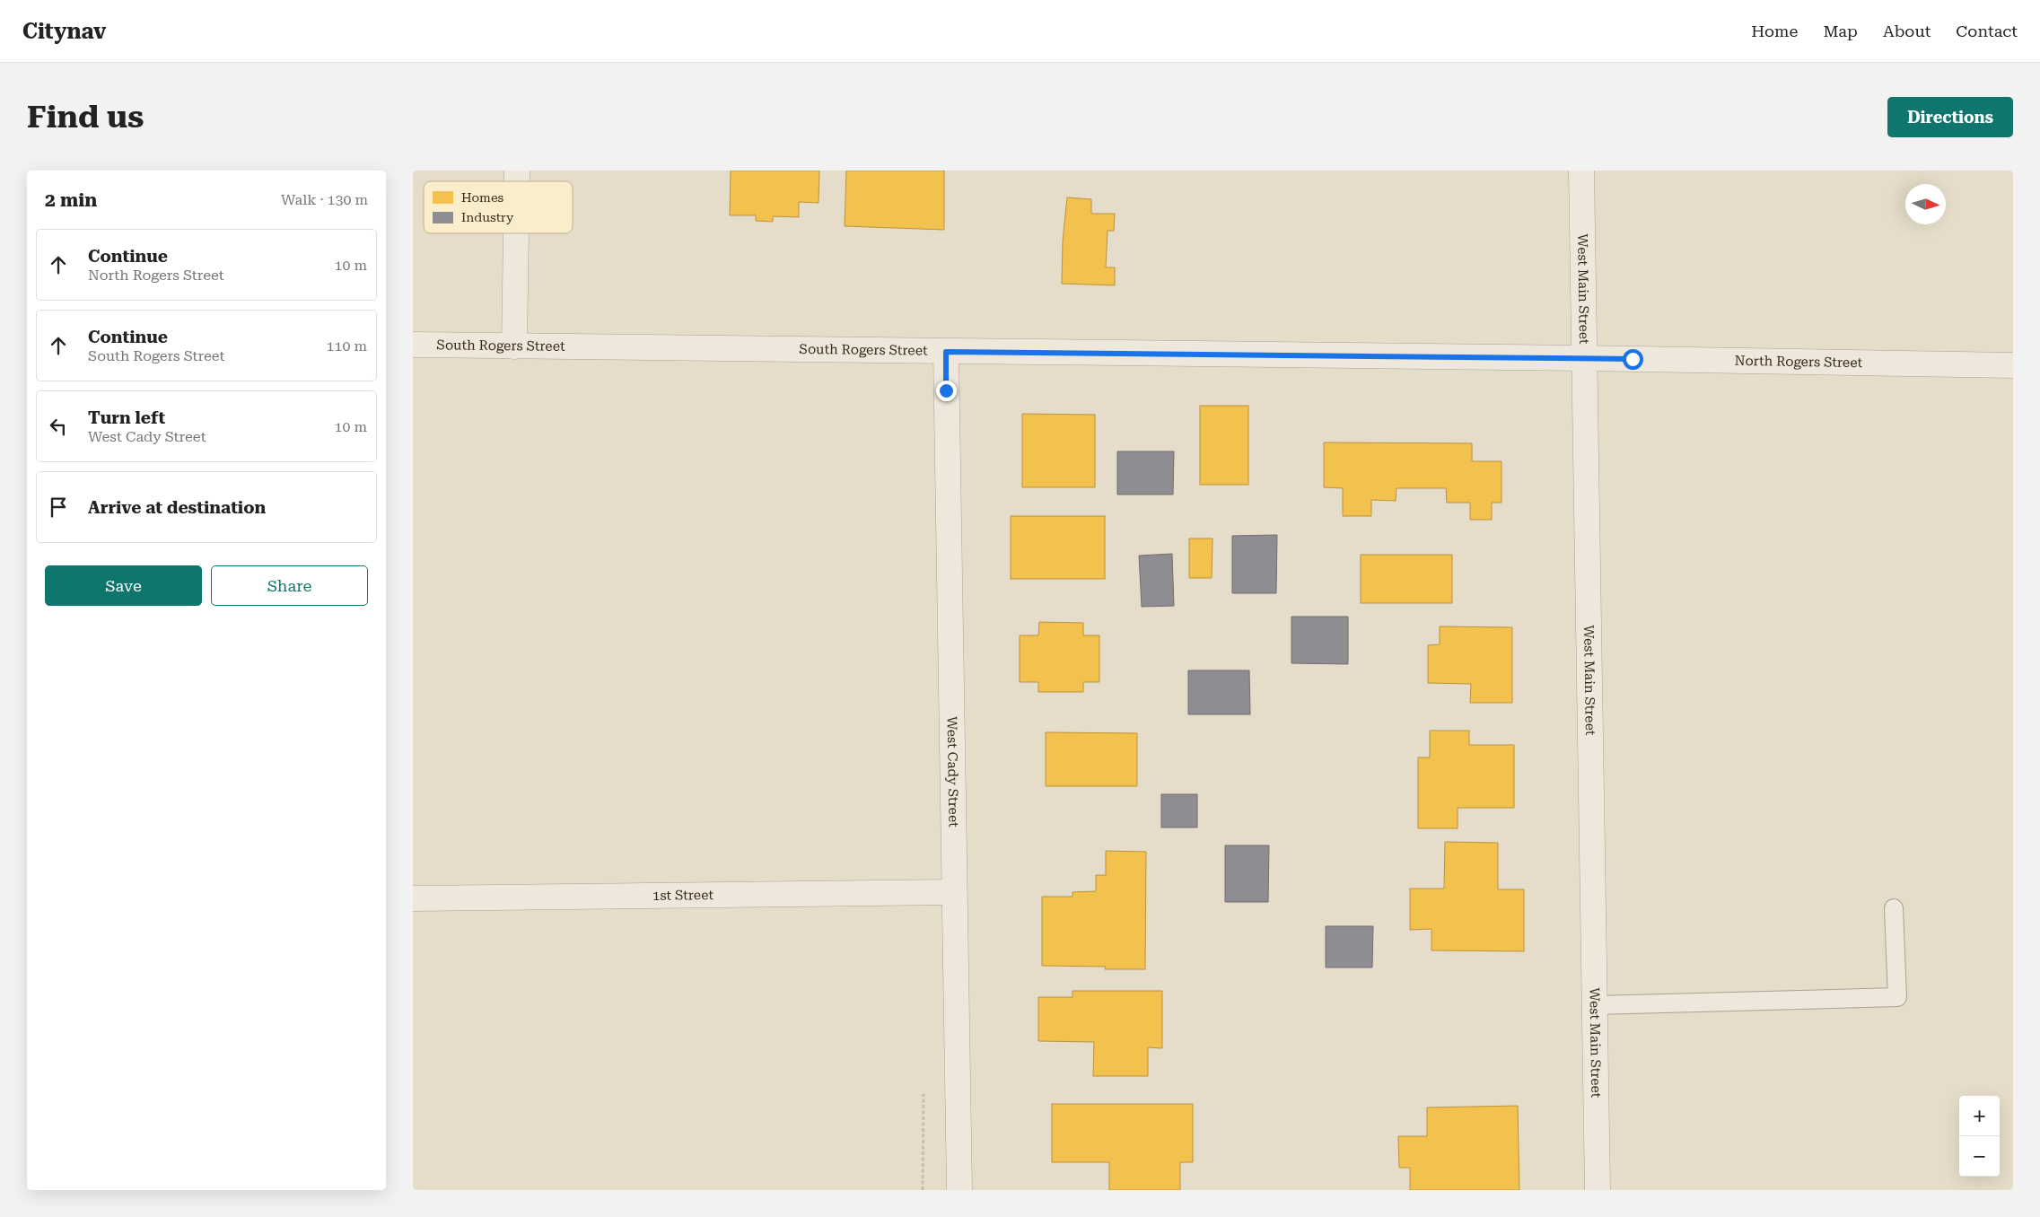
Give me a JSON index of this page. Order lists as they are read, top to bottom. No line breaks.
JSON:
{"streets":{"street":["West Main Street","South Rogers Street","North Rogers Street","West Cady Street","1st Street"]},"crossings":[["West Main Street","South Rogers Street"],["West Main Street","North Rogers Street"],["South Rogers Street","North Rogers Street"],["South Rogers Street","West Cady Street"],["West Cady Street","1st Street"]],"legend":["Homes","Industry"],"north":"right","page":{"header":"Citynav","nav":["Home","Map","About","Contact"],"buttons":["Directions",["Save","Share"]],"title":"Find us","heading":["2 min","Walk · 130 m"],"list":[["Continue","North Rogers Street","10 m"],["Continue","South Rogers Street","110 m"],["Turn left","West Cady Street","10 m"],"Arrive at destination"],"map_buttons":["+","−"]}}
